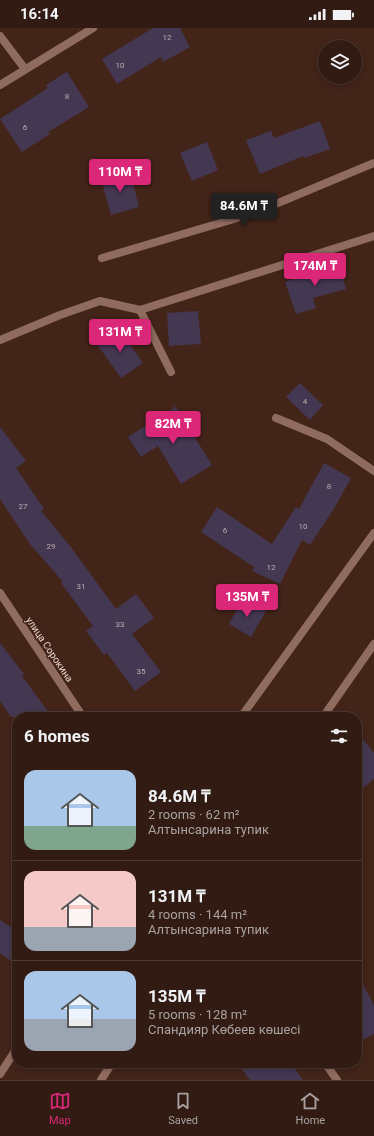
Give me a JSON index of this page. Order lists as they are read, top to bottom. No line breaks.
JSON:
{"streets":{"street":["улица Сорокина"]},"house_numbers":["12","10","8","6","4","8","27","10","6","29","12","31","33","35"],"page":{"status":"16:14","price":["110M ₸","84.6M ₸","174M ₸","131M ₸","82M ₸","135M ₸"],"heading":"6 homes","list":[{"name":"84.6M ₸","note":"2 rooms · 62 m² · Алтынсарина тупик"},{"name":"131M ₸","note":"4 rooms · 144 m² · Алтынсарина тупик"},{"name":"135M ₸","note":"5 rooms · 128 m² · Спандияр Көбеев көшесі"}],"tabs":["Map","Saved","Home"]}}
